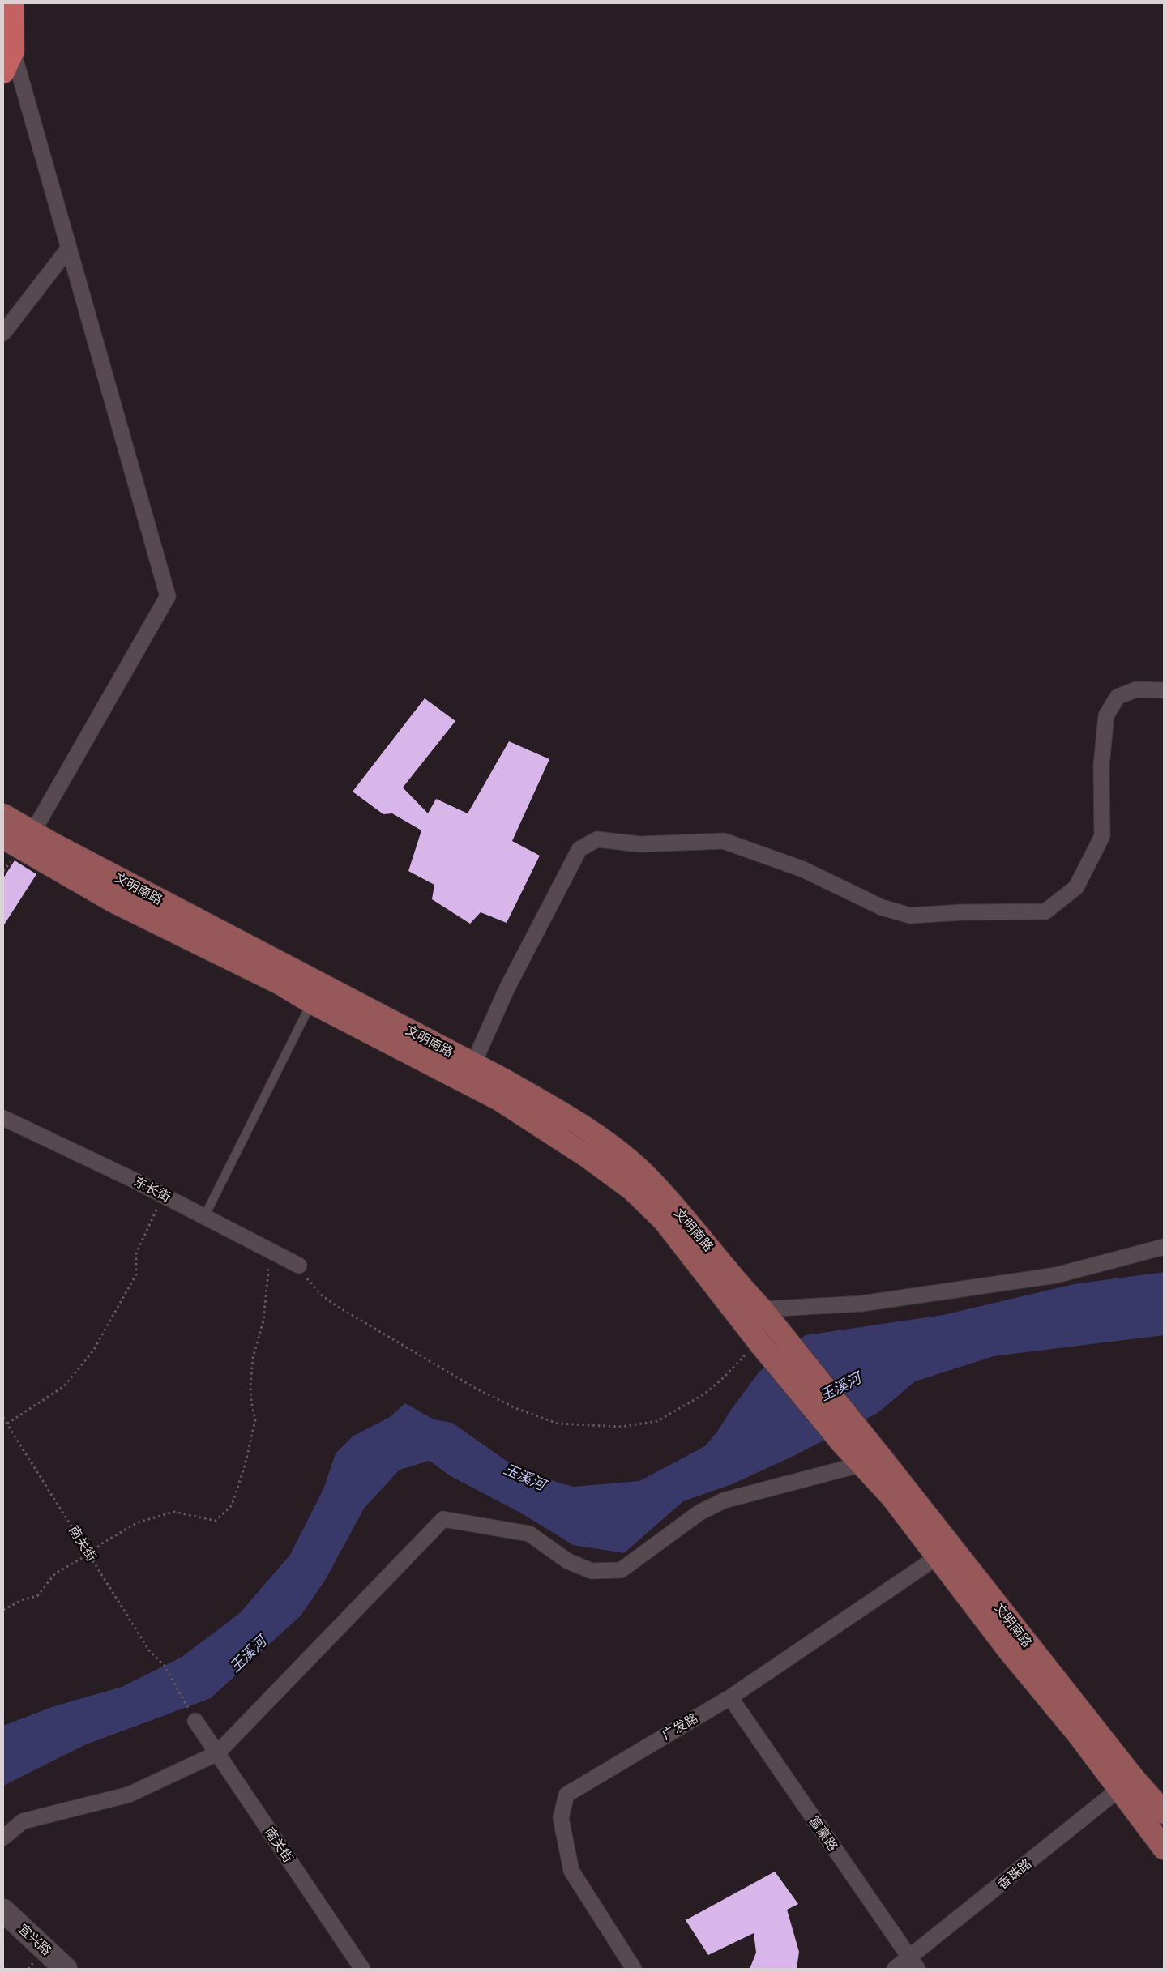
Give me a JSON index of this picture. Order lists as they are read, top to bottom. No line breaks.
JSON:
{"streets":{"main road":["文明南路","宜兴路"],"street":["东长街","南关街","广发路","富豪路","香珠路"]},"crossings":[["文明南路","广发路"],["文明南路","香珠路"],["广发路","富豪路"],["富豪路","香珠路"]],"water":["玉溪河"]}
